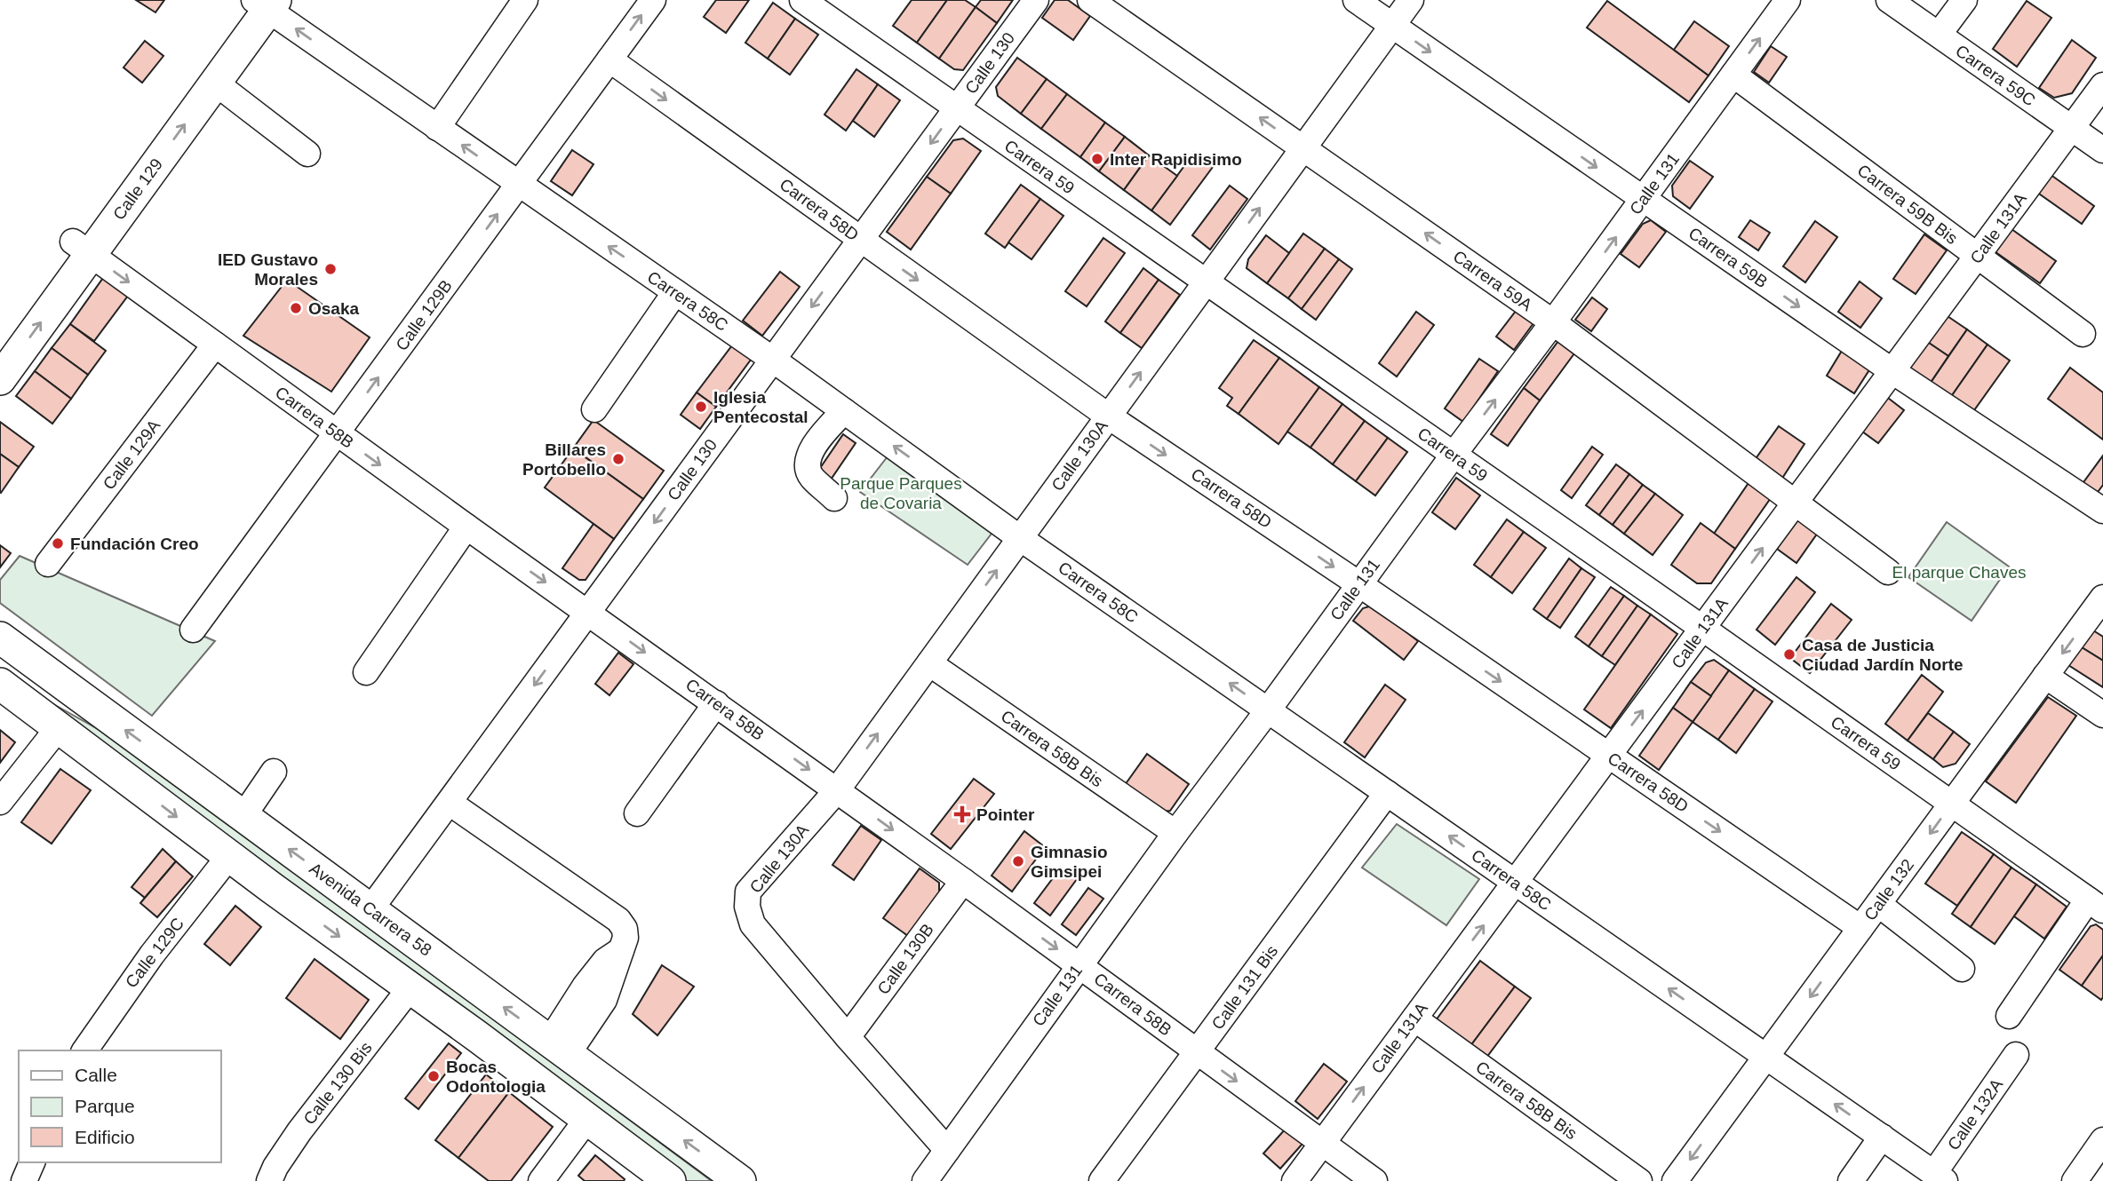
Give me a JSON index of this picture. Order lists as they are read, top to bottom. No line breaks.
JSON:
{"streets":{"main road":["Calle 129","Avenida Carrera 58"],"street":["Calle 130","Carrera 59C","Carrera 59","Calle 131","Carrera 59B Bis","Carrera 58D","Calle 131A","Carrera 59B","Carrera 59A","Carrera 58C","Calle 129B","Carrera 58B","Calle 129A","Calle 130A","Carrera 58B Bis","Calle 132","Calle 129C","Calle 130B","Calle 131 Bis","Calle 130 Bis","Calle 132A"]},"crossings":[["Calle 130","Carrera 59"],["Calle 130","Carrera 58D"],["Calle 130","Carrera 58C"],["Calle 130","Carrera 58B"],["Calle 130","Avenida Carrera 58"],["Carrera 59C","Calle 131A"],["Carrera 59","Calle 131"],["Carrera 59","Calle 131A"],["Carrera 59","Calle 130A"],["Carrera 59","Calle 132"],["Calle 131","Carrera 59B Bis"],["Calle 131","Carrera 58D"],["Calle 131","Carrera 59B"],["Calle 131","Carrera 59A"],["Calle 131","Carrera 58C"],["Calle 131","Carrera 58B"],["Calle 131","Carrera 58B Bis"],["Calle 129","Carrera 58C"],["Calle 129","Carrera 58B"],["Carrera 59B Bis","Calle 131A"],["Carrera 58D","Calle 131A"],["Carrera 58D","Calle 129B"],["Carrera 58D","Calle 130A"],["Carrera 58D","Calle 132"],["Calle 131A","Carrera 59B"],["Calle 131A","Carrera 59A"],["Calle 131A","Carrera 58C"],["Calle 131A","Carrera 58B"],["Calle 131A","Carrera 58B Bis"],["Carrera 59B","Calle 130A"],["Carrera 59A","Calle 130A"],["Carrera 58C","Calle 129B"],["Carrera 58C","Calle 130A"],["Carrera 58C","Calle 132"],["Carrera 58C","Calle 131 Bis"],["Carrera 58C","Calle 132A"],["Calle 129B","Carrera 58B"],["Carrera 58B","Calle 129A"],["Carrera 58B","Calle 130A"],["Carrera 58B","Calle 130B"],["Carrera 58B","Calle 131 Bis"],["Calle 130A","Carrera 58B Bis"],["Calle 130A","Calle 130B"]],"one_way":["Carrera 58D","Calle 131A","Carrera 59B","Carrera 59A","Carrera 58C","Carrera 58B","Calle 130A"],"parks":["Parque Parques de Covaria","El parque Chaves"],"places":{"other":["Inter Rapidisimo","IED Gustavo Morales","Osaka","Iglesia Pentecostal","Billares Portobello","Fundación Creo","Casa de Justicia Ciudad Jardín Norte","Gimnasio Gimsipei","Bocas Odontologia"],"health":["Pointer"]},"legend":["Calle","Parque","Edificio"]}
